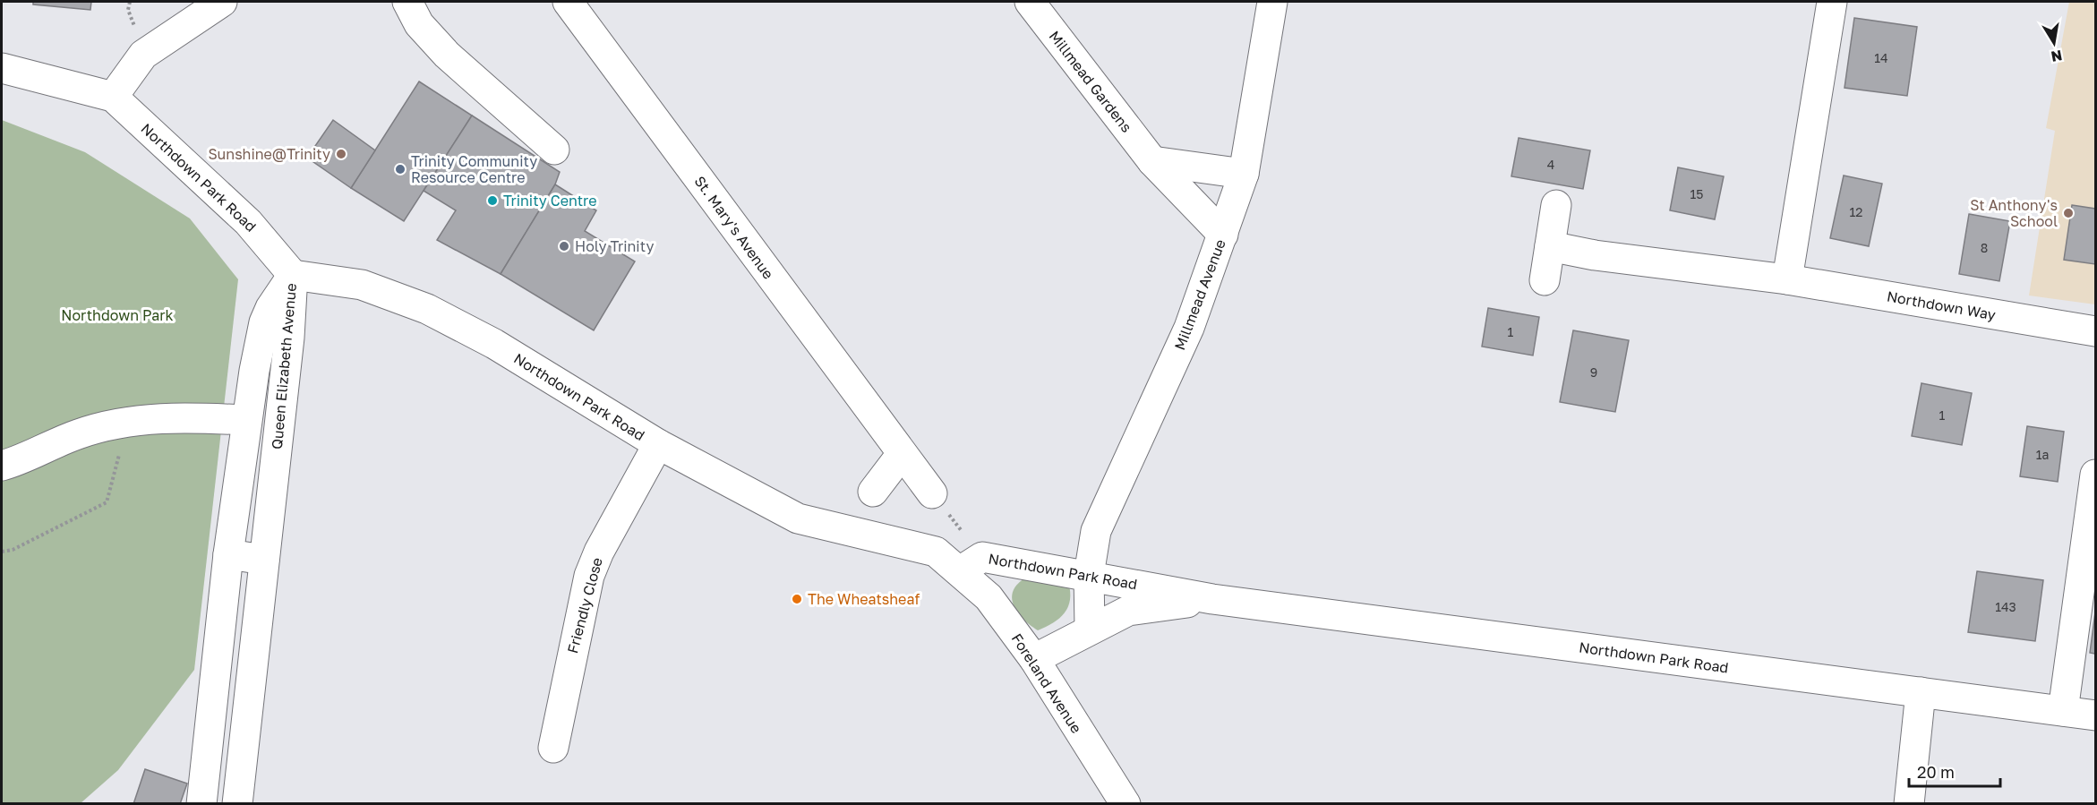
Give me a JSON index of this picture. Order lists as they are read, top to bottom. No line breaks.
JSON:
{"streets":{"street":["Millmead Gardens","Northdown Park Road","St. Mary's Avenue","Millmead Avenue","Northdown Way","Queen Elizabeth Avenue","Friendly Close","Foreland Avenue"]},"crossings":[["Millmead Gardens","Millmead Avenue"],["Northdown Park Road","Millmead Avenue"],["Northdown Park Road","Queen Elizabeth Avenue"],["Northdown Park Road","Friendly Close"],["Northdown Park Road","Foreland Avenue"]],"parks":["Northdown Park"],"places":["Sunshine@Trinity","Trinity Community Resource Centre","Trinity Centre","St Anthony's School","Holy Trinity","The Wheatsheaf"],"house_numbers":["14","4","15","12","8","1","9","1","1a","143"],"scale_bar":"20 m","north":"bottom"}
